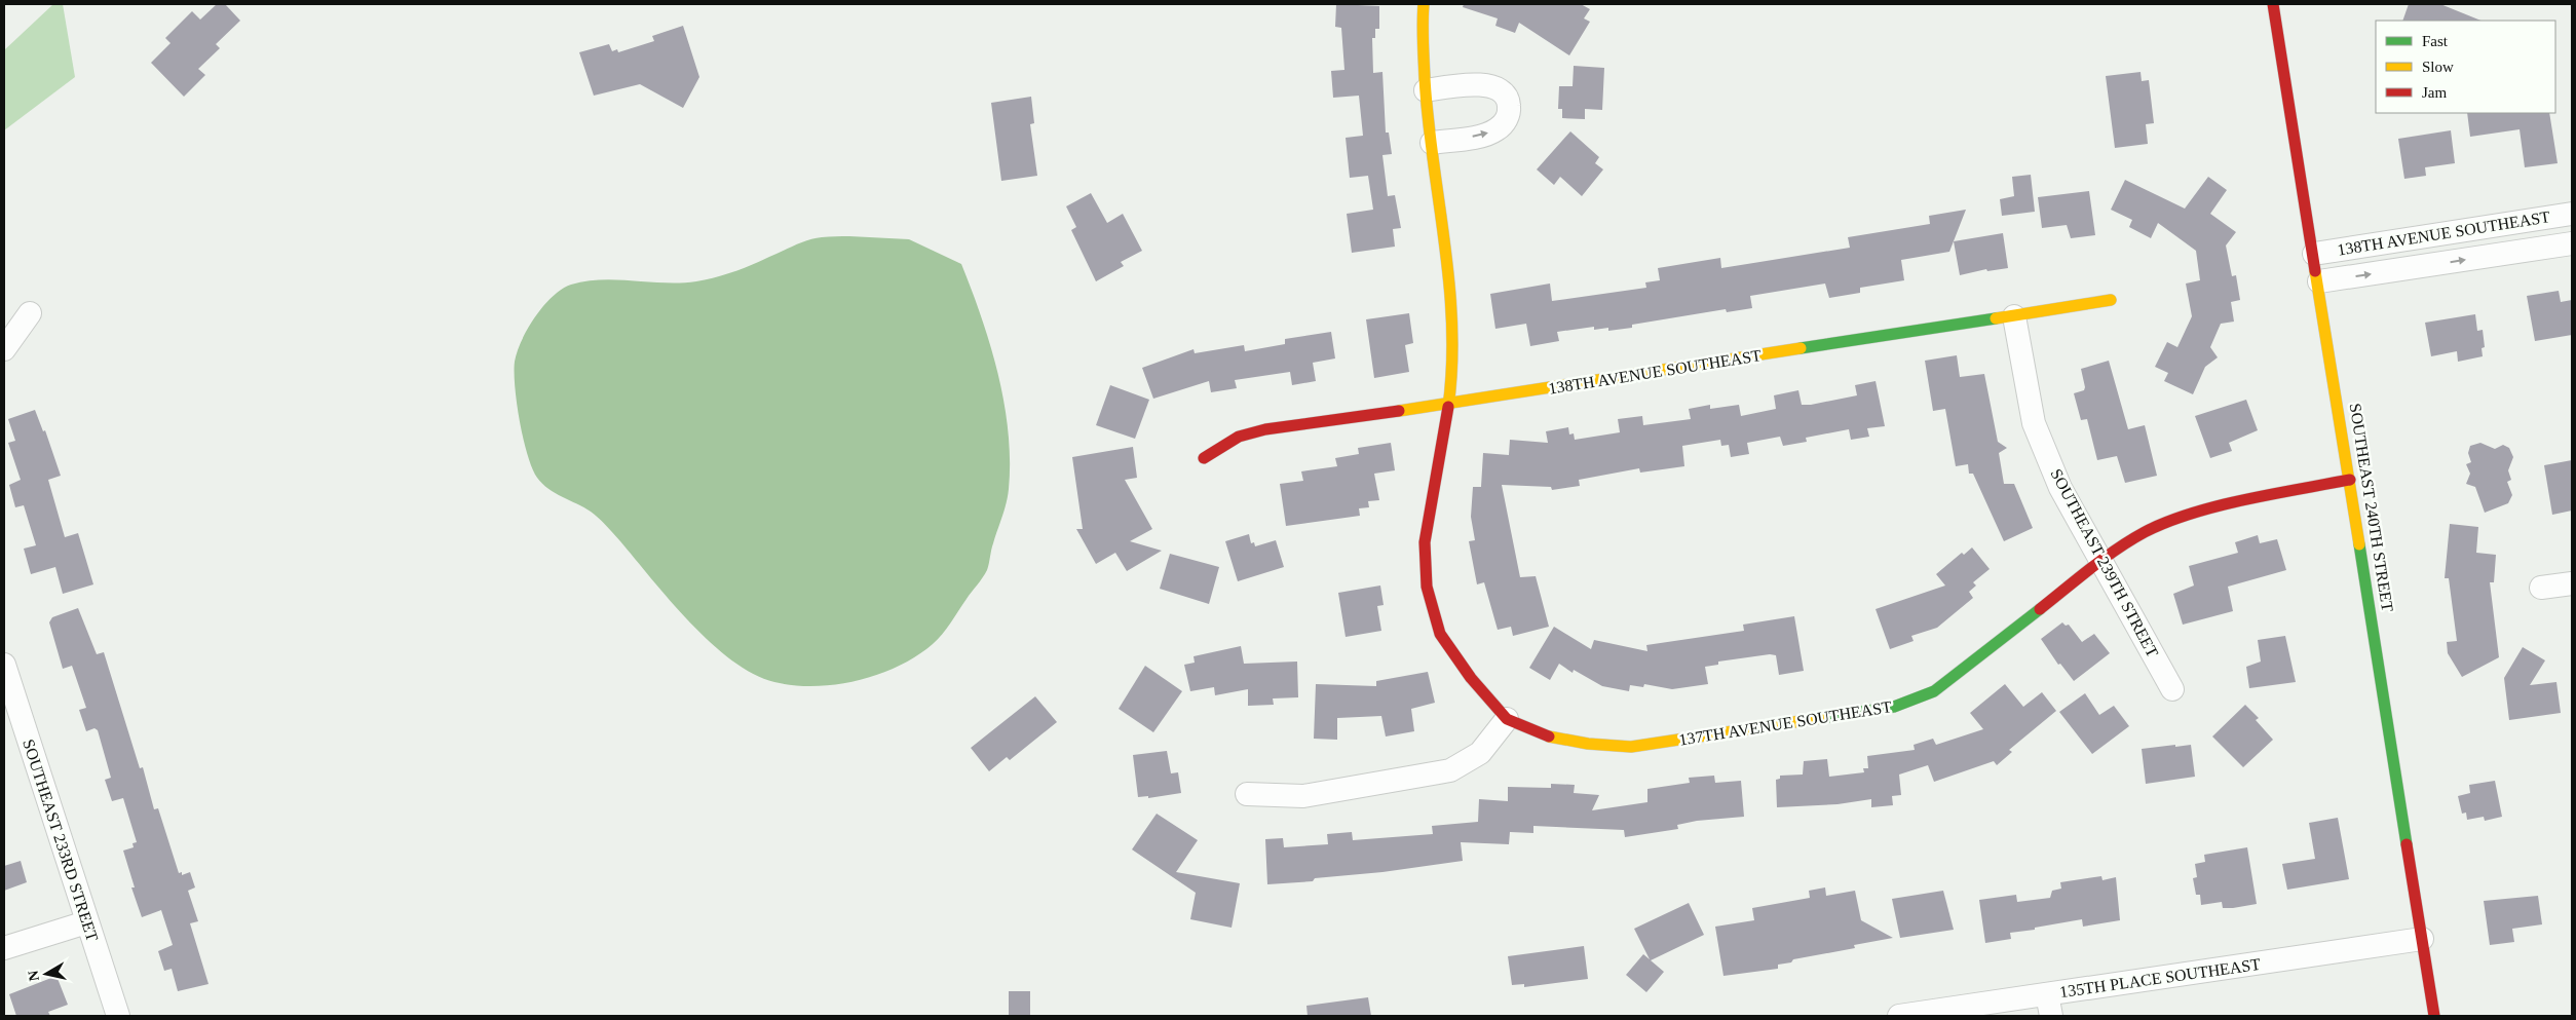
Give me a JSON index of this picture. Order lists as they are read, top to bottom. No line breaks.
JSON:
{"streets":{"street":["138TH AVENUE SOUTHEAST","SOUTHEAST 240TH STREET","SOUTHEAST 239TH STREET","137TH AVENUE SOUTHEAST","SOUTHEAST 233RD STREET","135TH PLACE SOUTHEAST"]},"crossings":[["138TH AVENUE SOUTHEAST","SOUTHEAST 240TH STREET"],["138TH AVENUE SOUTHEAST","SOUTHEAST 239TH STREET"],["SOUTHEAST 240TH STREET","137TH AVENUE SOUTHEAST"],["SOUTHEAST 240TH STREET","135TH PLACE SOUTHEAST"],["SOUTHEAST 239TH STREET","137TH AVENUE SOUTHEAST"]],"legend":["Fast","Slow","Jam"],"north":"left"}
